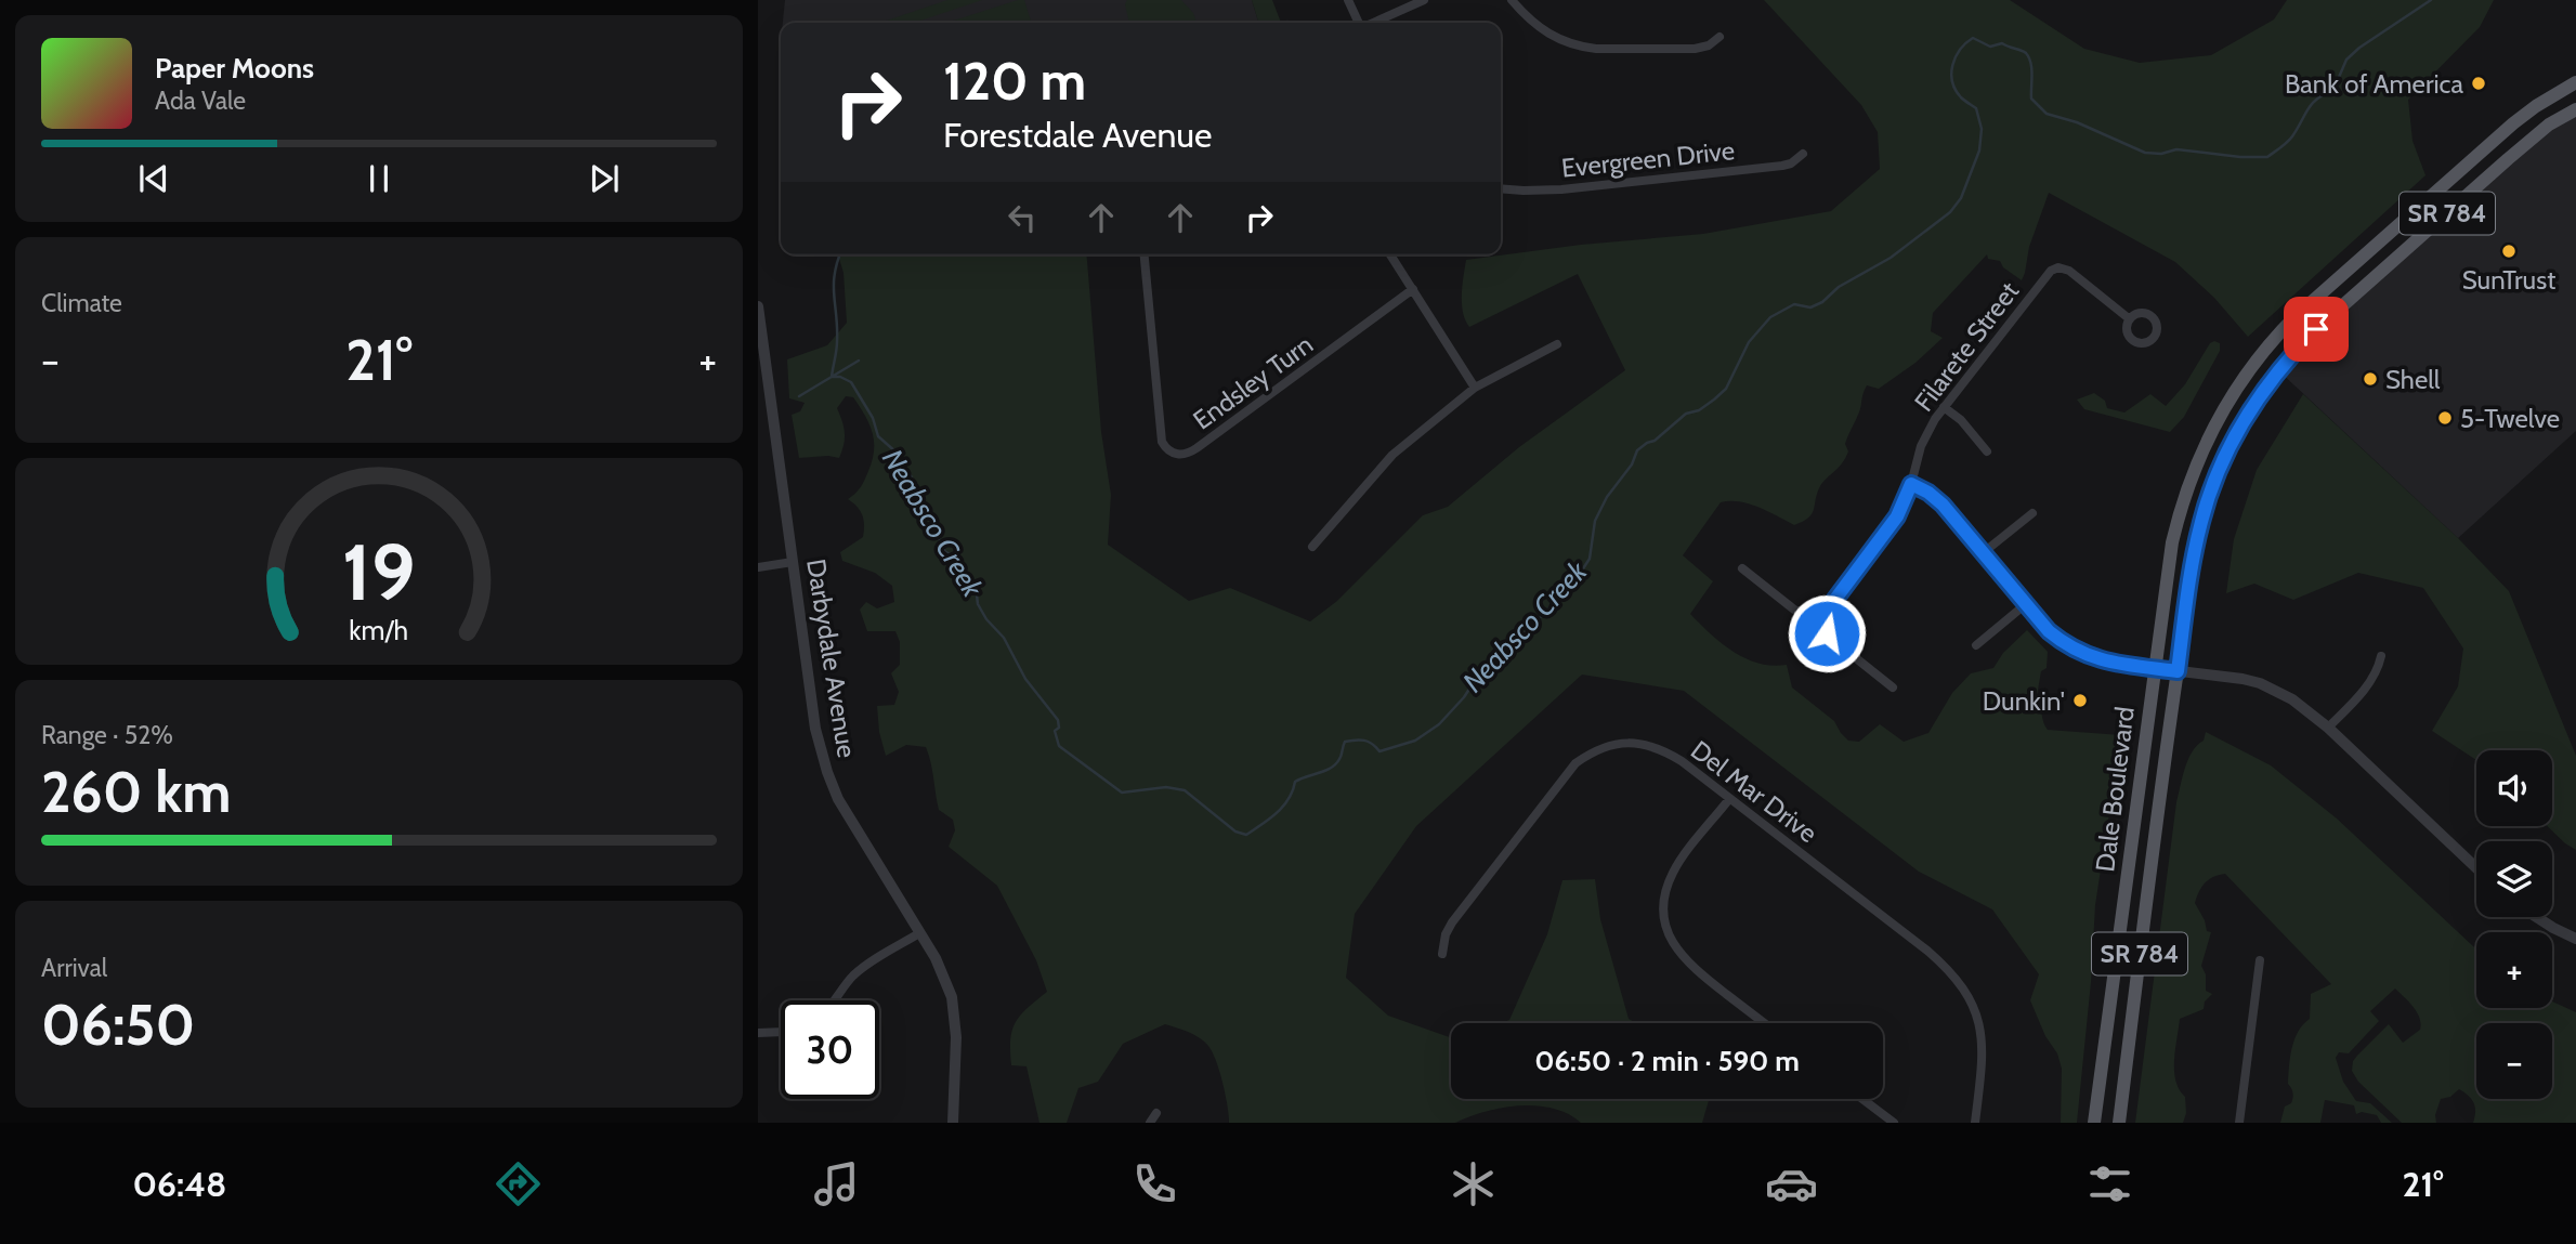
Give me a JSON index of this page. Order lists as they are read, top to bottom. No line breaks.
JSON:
{"streets":{"main road":["SR 784","Dale Boulevard"],"street":["Evergreen Drive","Filarete Street","Endsley Turn","Darbydale Avenue","Del Mar Drive"]},"water":["Neabsco Creek"],"places":["Bank of America","SunTrust","Shell","5-Twelve","Dunkin'"],"page":{"turn":["120 m","Forestdale Avenue"],"song":["Paper Moons","Ada Vale"],"tile":["Climate",["Range · 52%","260 km"],["Arrival","06:50"]],"heat":["−","21°","+"],"map_buttons":["+","−"],"limit":"30","trip":"06:50 · 2 min · 590 m","tabs":["06:48","21°"],"gauge":["19","km/h"]}}
